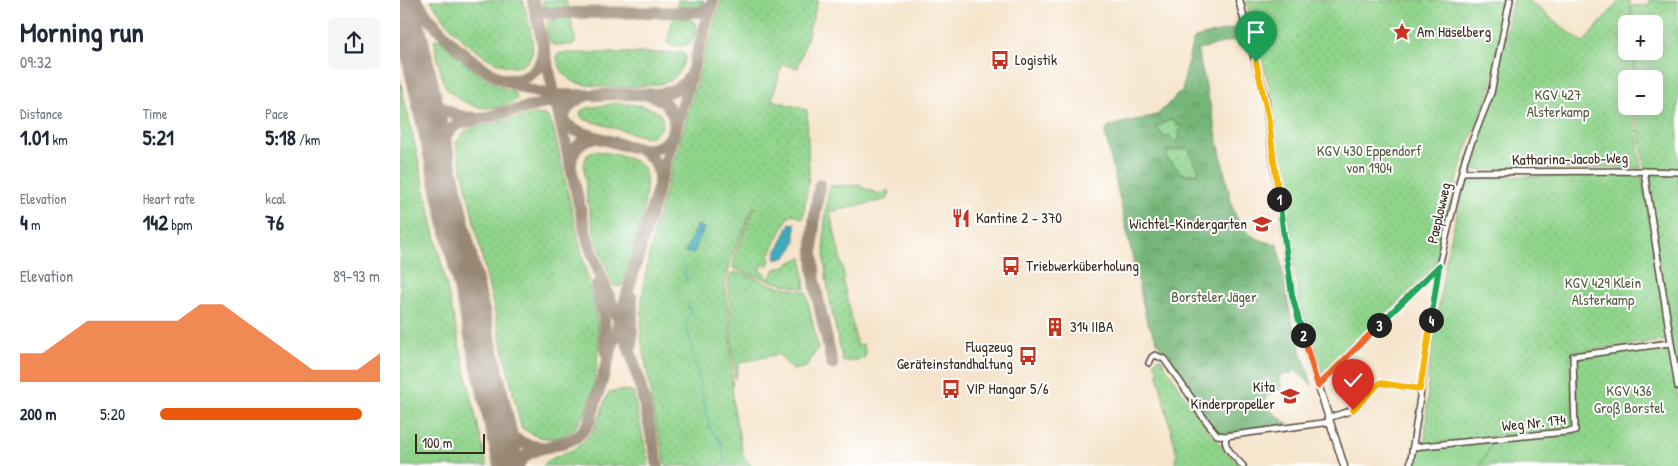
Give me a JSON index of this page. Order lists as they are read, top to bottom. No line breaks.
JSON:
{"streets":{"street":["Katharina-Jacob-Weg","Paeplowweg","Weg Nr. 174"]},"crossings":[["Katharina-Jacob-Weg","Paeplowweg"],["Paeplowweg","Weg Nr. 174"]],"parks":["KGV 427 Alsterkamp","KGV 430 Eppendorf von 1904","KGV 429 Klein Alsterkamp","Borsteler Jäger","KGV 436 Groß Borstel"],"places":{"place":["Am Häselberg"],"bus stop":["Logistik","Triebwerküberholung","Flugzeug Geräteinstandhaltung","VIP Hangar 5/6"],"restaurant":["Kantine 2 - 370"],"school or university":["Wichtel-Kindergarten","Kita Kinderpropeller"],"building":["314 IIBA"]},"scale_bar":"100 m","page":{"heading":["Morning run","09:32"],"map_buttons":["+","−"],"stats":[["Distance","1.01 km"],["Time","5:21"],["Pace","5:18 /km"],["Elevation","4 m"],["Heart rate","142 bpm"],["kcal","76"]],"pins":["1","4","3","2"],"chart":["Elevation","89–93 m"],"list":[{"name":"200 m","note":"5:20"}],"scale":"100 m"}}
